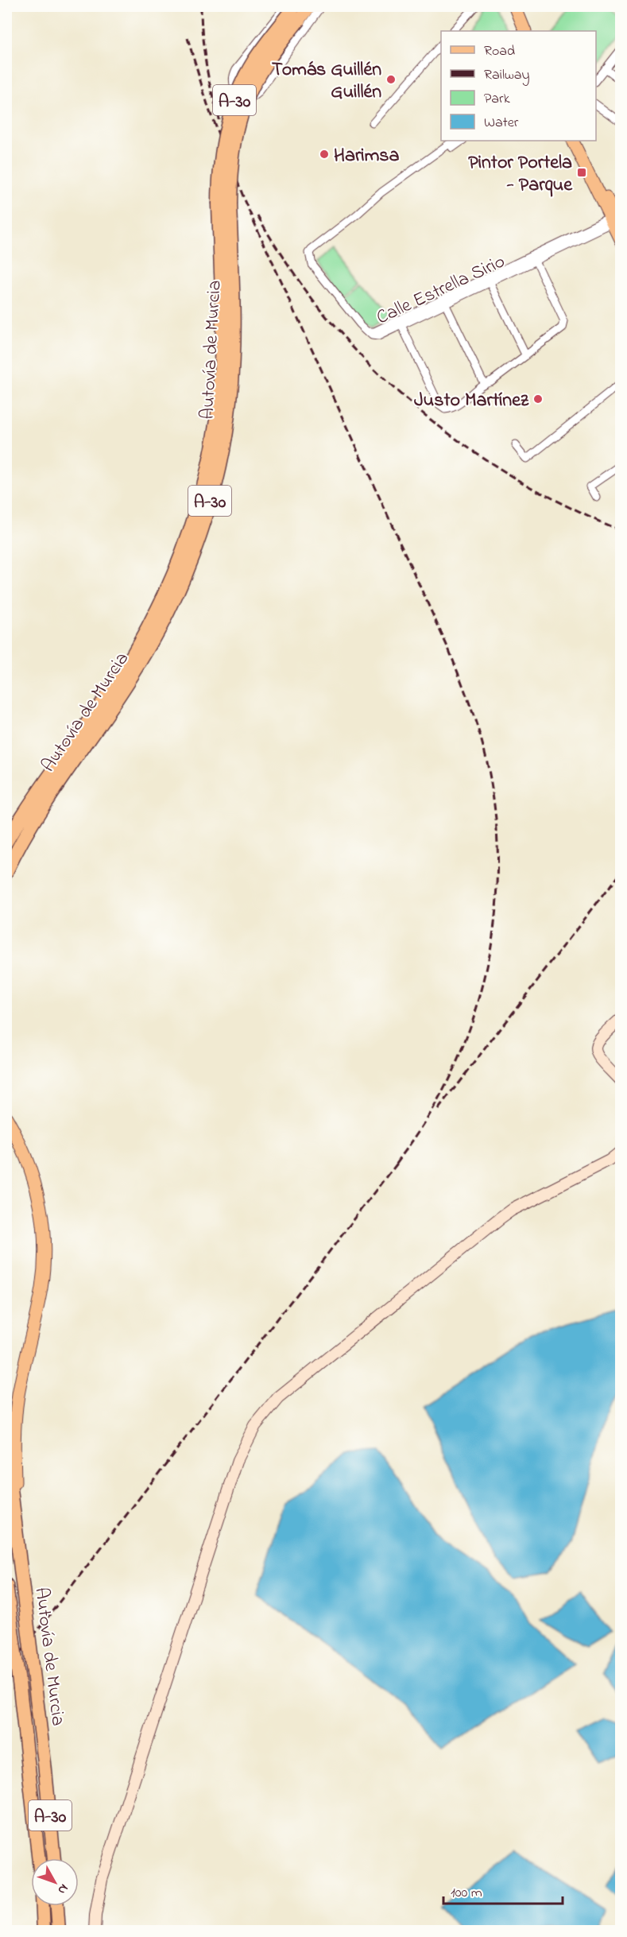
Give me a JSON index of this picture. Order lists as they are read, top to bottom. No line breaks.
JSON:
{"streets":{"highway":["A-30","Autovía de Murcia"],"street":["Calle Estrella Sirio"]},"places":{"other":["Tomás Guillén Guillén","Harimsa","Justo Martínez"],"transit":["Pintor Portela - Parque"]},"legend":["Road","Railway","Park","Water"],"scale_bar":"100 m","north":"bottom right"}
